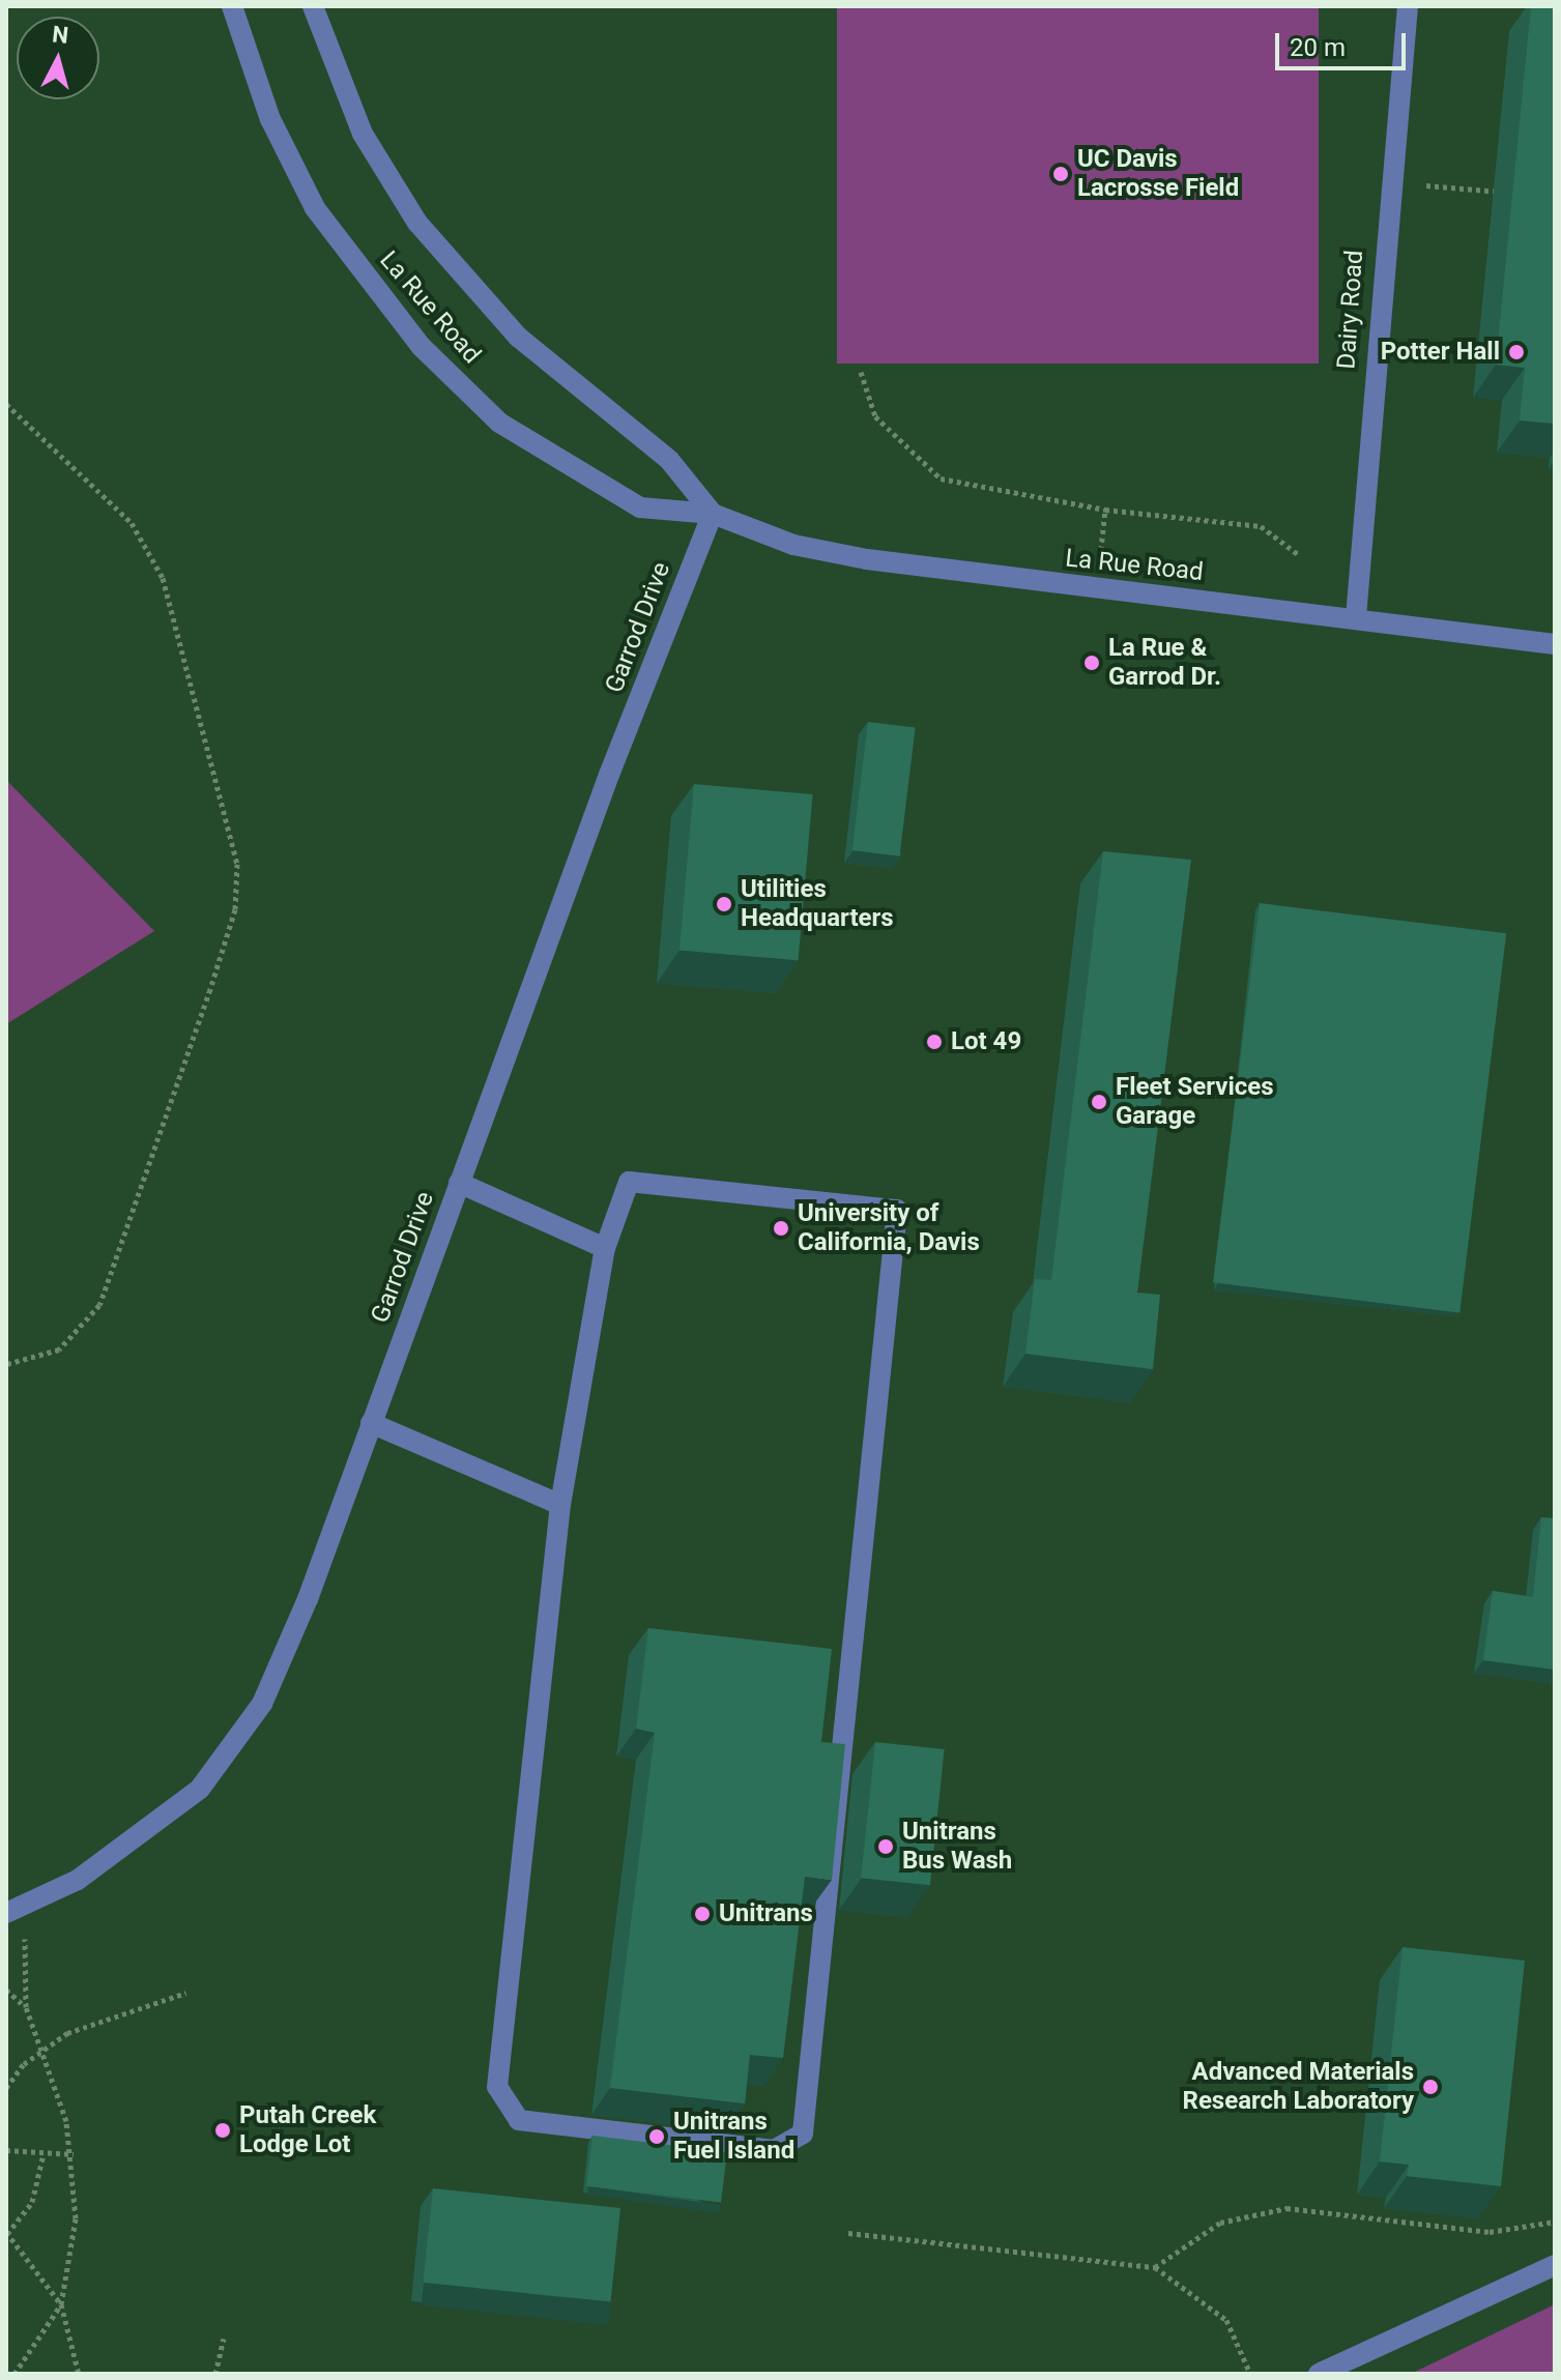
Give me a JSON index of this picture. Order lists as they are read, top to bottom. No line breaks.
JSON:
{"streets":{"street":["La Rue Road","Dairy Road","Garrod Drive"]},"crossings":[["La Rue Road","Dairy Road"],["La Rue Road","Garrod Drive"]],"places":["UC Davis Lacrosse Field","Potter Hall","La Rue & Garrod Dr.","Utilities Headquarters","Lot 49","Fleet Services Garage","University of California, Davis","Unitrans Bus Wash","Unitrans","Advanced Materials Research Laboratory","Putah Creek Lodge Lot","Unitrans Fuel Island"],"scale_bar":"20 m","north":"top"}
